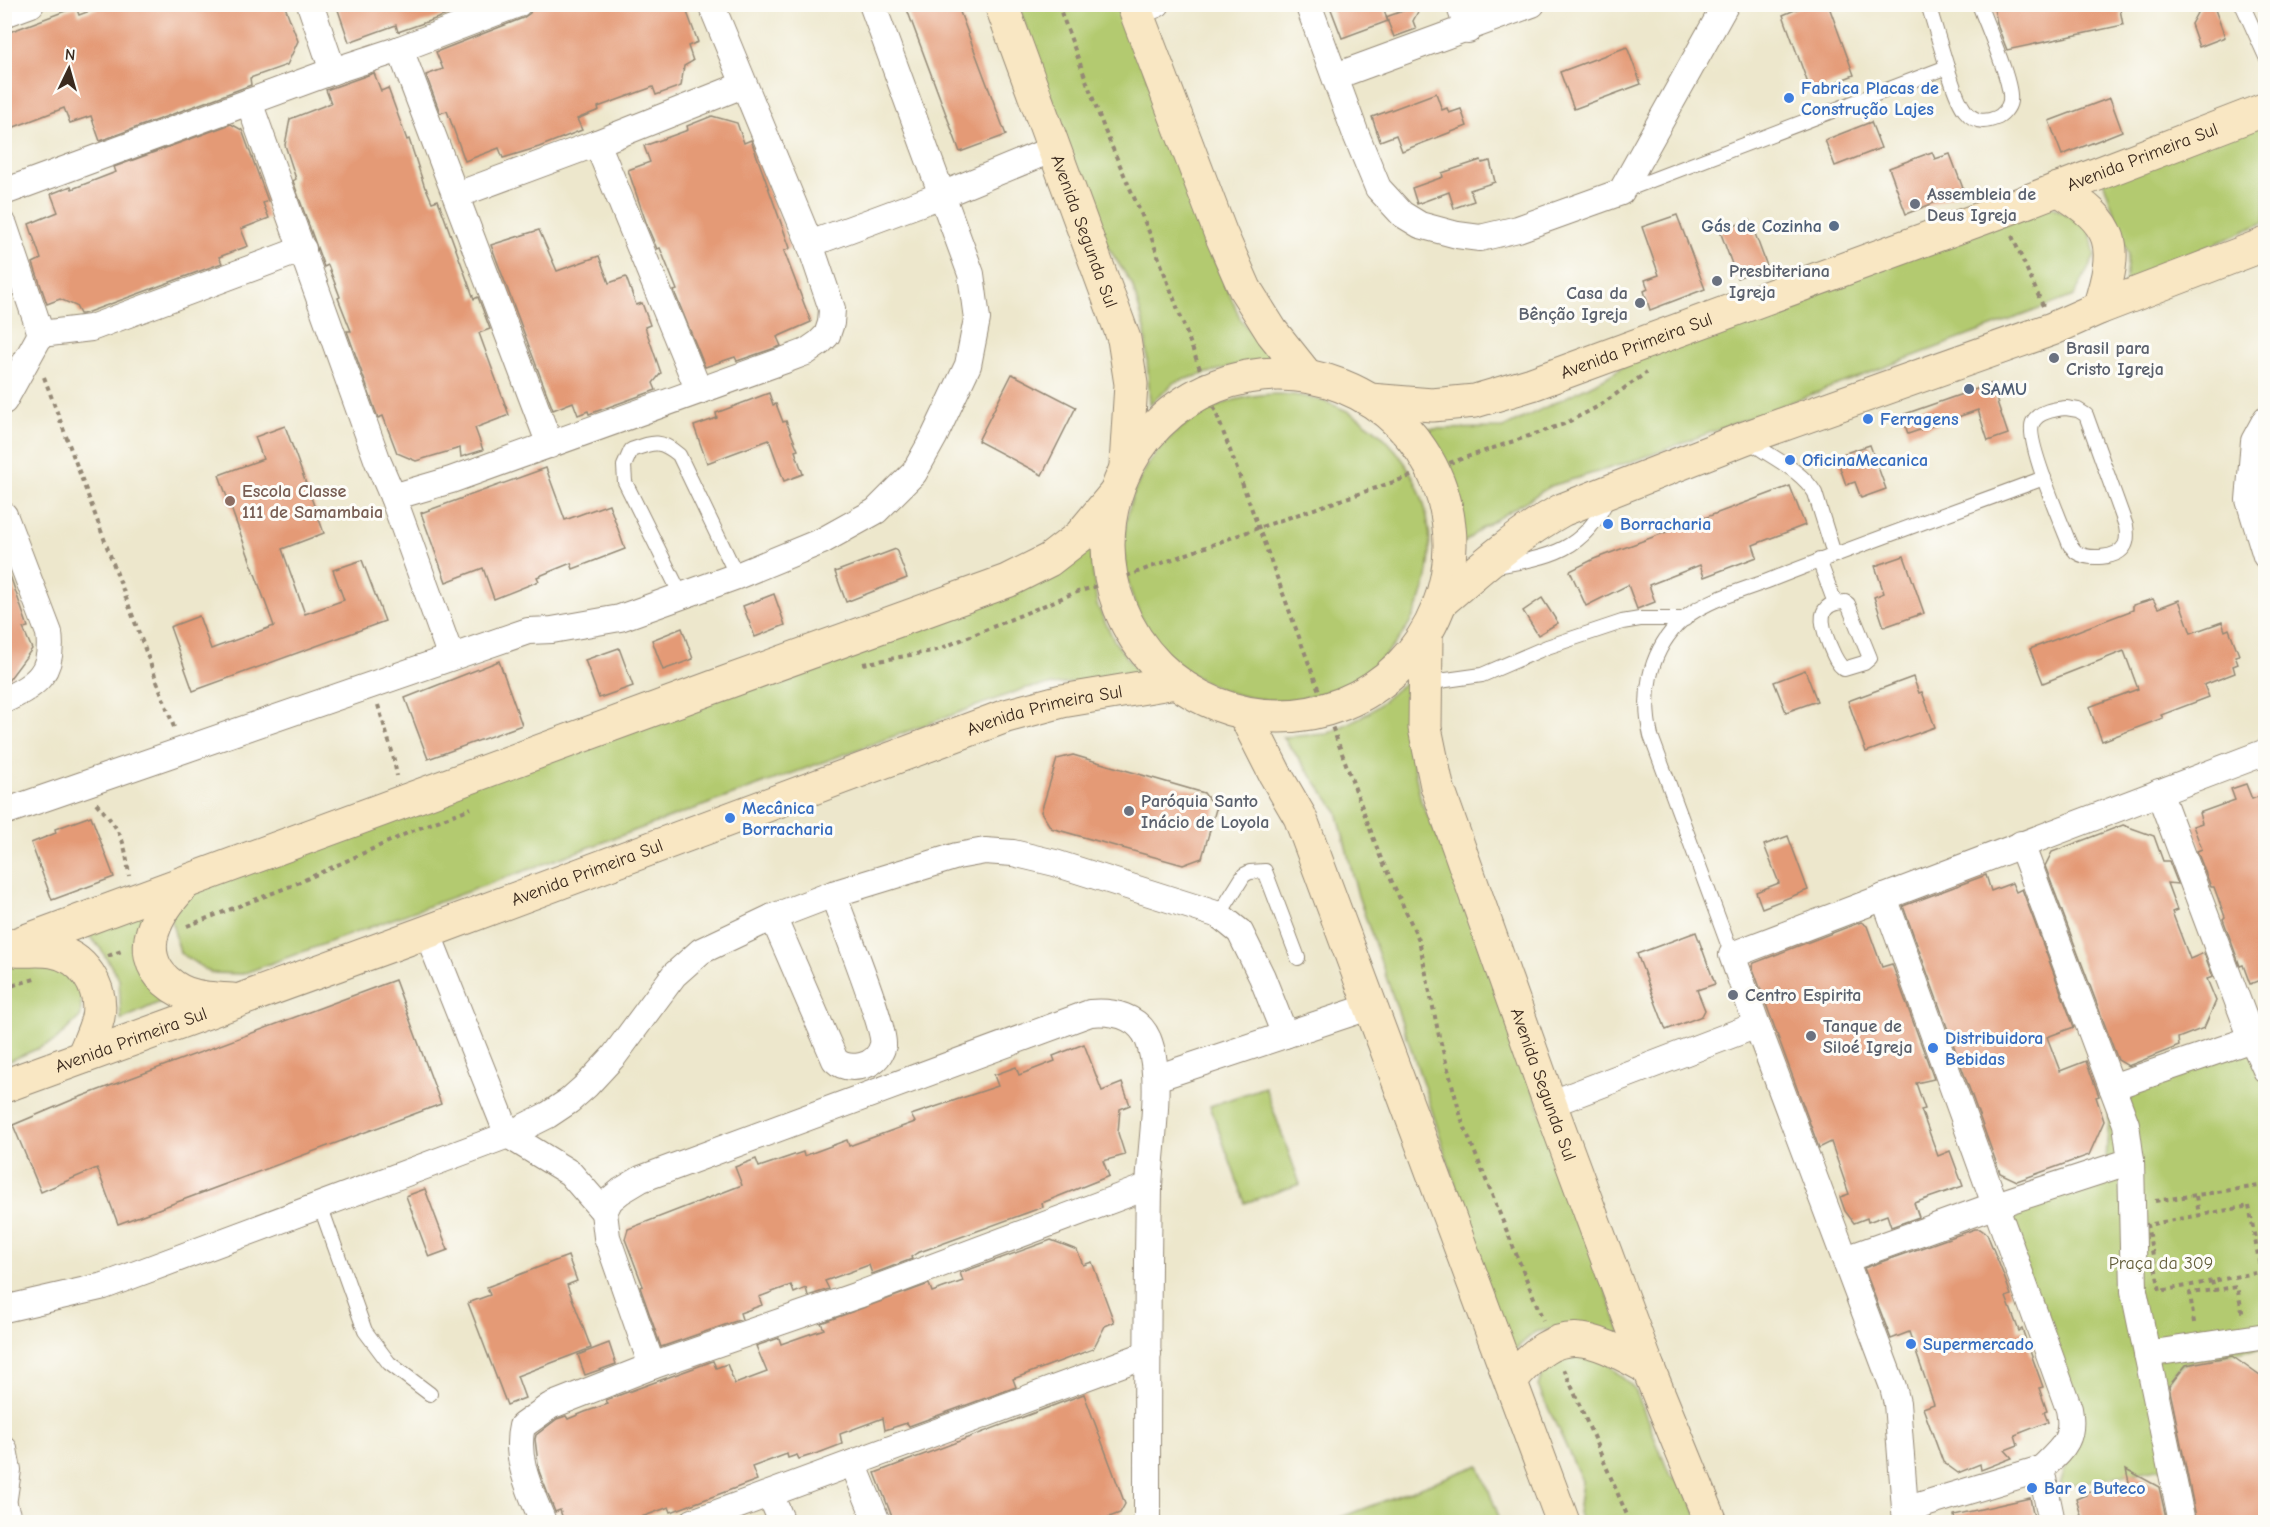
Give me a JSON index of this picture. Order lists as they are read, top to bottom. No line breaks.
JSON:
{"streets":{"main road":["Avenida Primeira Sul","Avenida Segunda Sul"]},"parks":["Praça da 309"],"places":["Fabrica Placas de Construção Lajes","Assembleia de Deus Igreja","Gás de Cozinha","Presbiteriana Igreja","Casa da Bênção Igreja","Brasil para Cristo Igreja","SAMU","Ferragens","OficinaMecanica","Escola Classe 111 de Samambaia","Borracharia","Paróquia Santo Inácio de Loyola","Mecânica Borracharia","Centro Espirita","Tanque de Siloé Igreja","Distribuidora Bebidas","Supermercado","Bar e Buteco"],"north":"top"}
